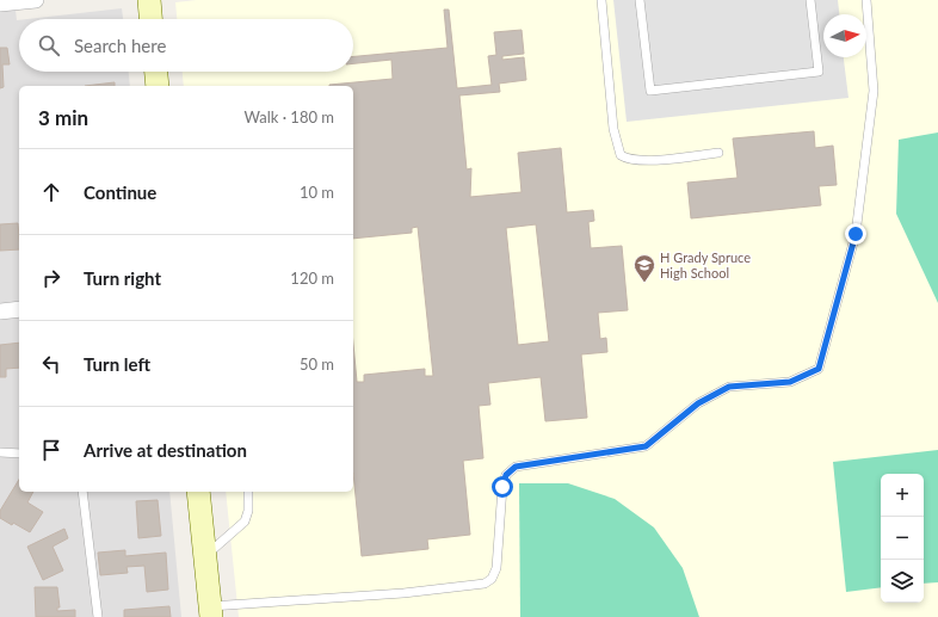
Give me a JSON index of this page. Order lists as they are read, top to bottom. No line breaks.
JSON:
{"places":{"school or university":["H Grady Spruce High School"]},"north":"right","page":{"search":"Search here","heading":["3 min","Walk · 180 m"],"list":[["Continue","10 m"],["Turn right","120 m"],["Turn left","50 m"],"Arrive at destination"],"map_buttons":["+","−"]}}
